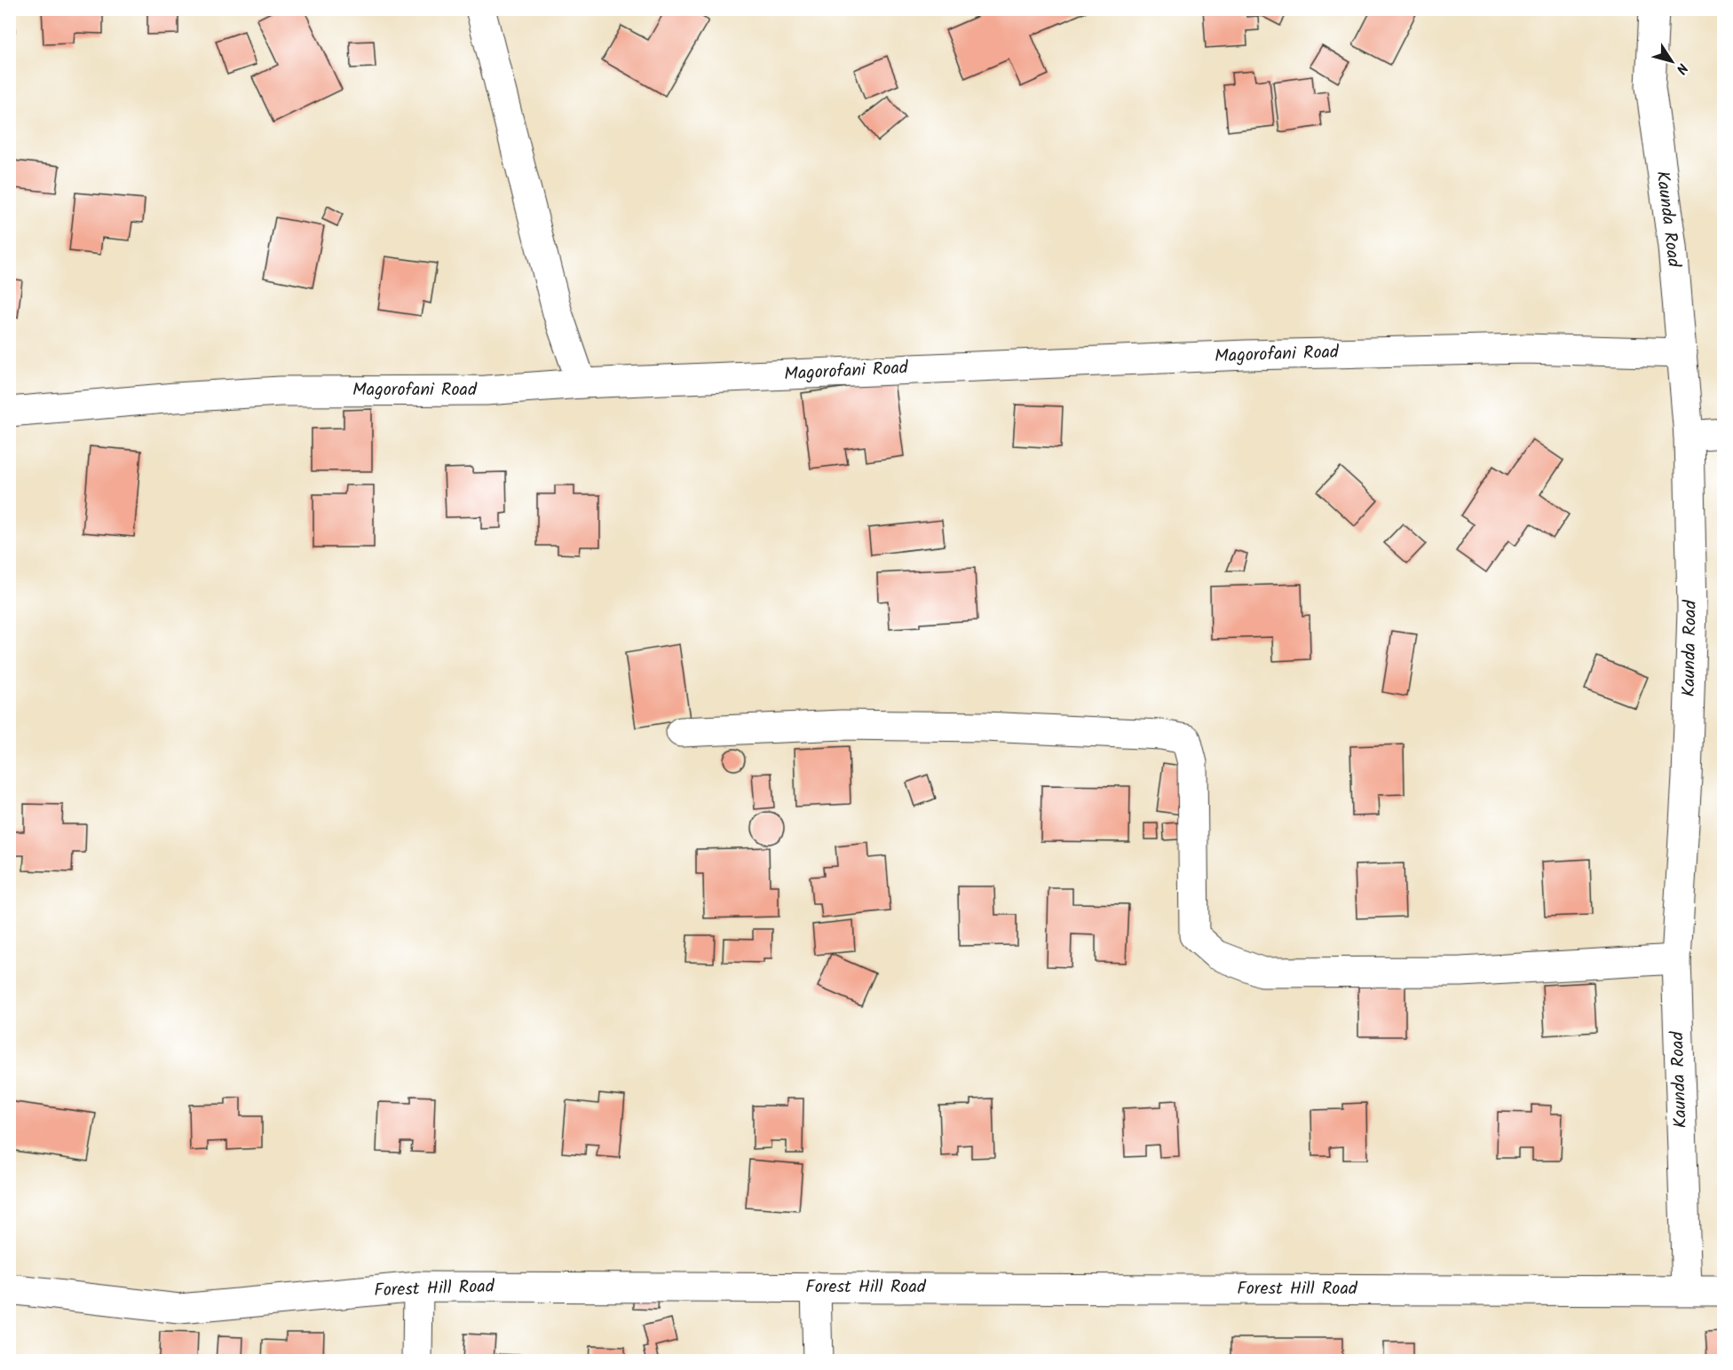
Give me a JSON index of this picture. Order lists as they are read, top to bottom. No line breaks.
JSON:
{"streets":{"street":["Kaunda Road","Magorofani Road","Forest Hill Road"]},"crossings":[["Kaunda Road","Magorofani Road"],["Kaunda Road","Forest Hill Road"]],"north":"bottom right"}
